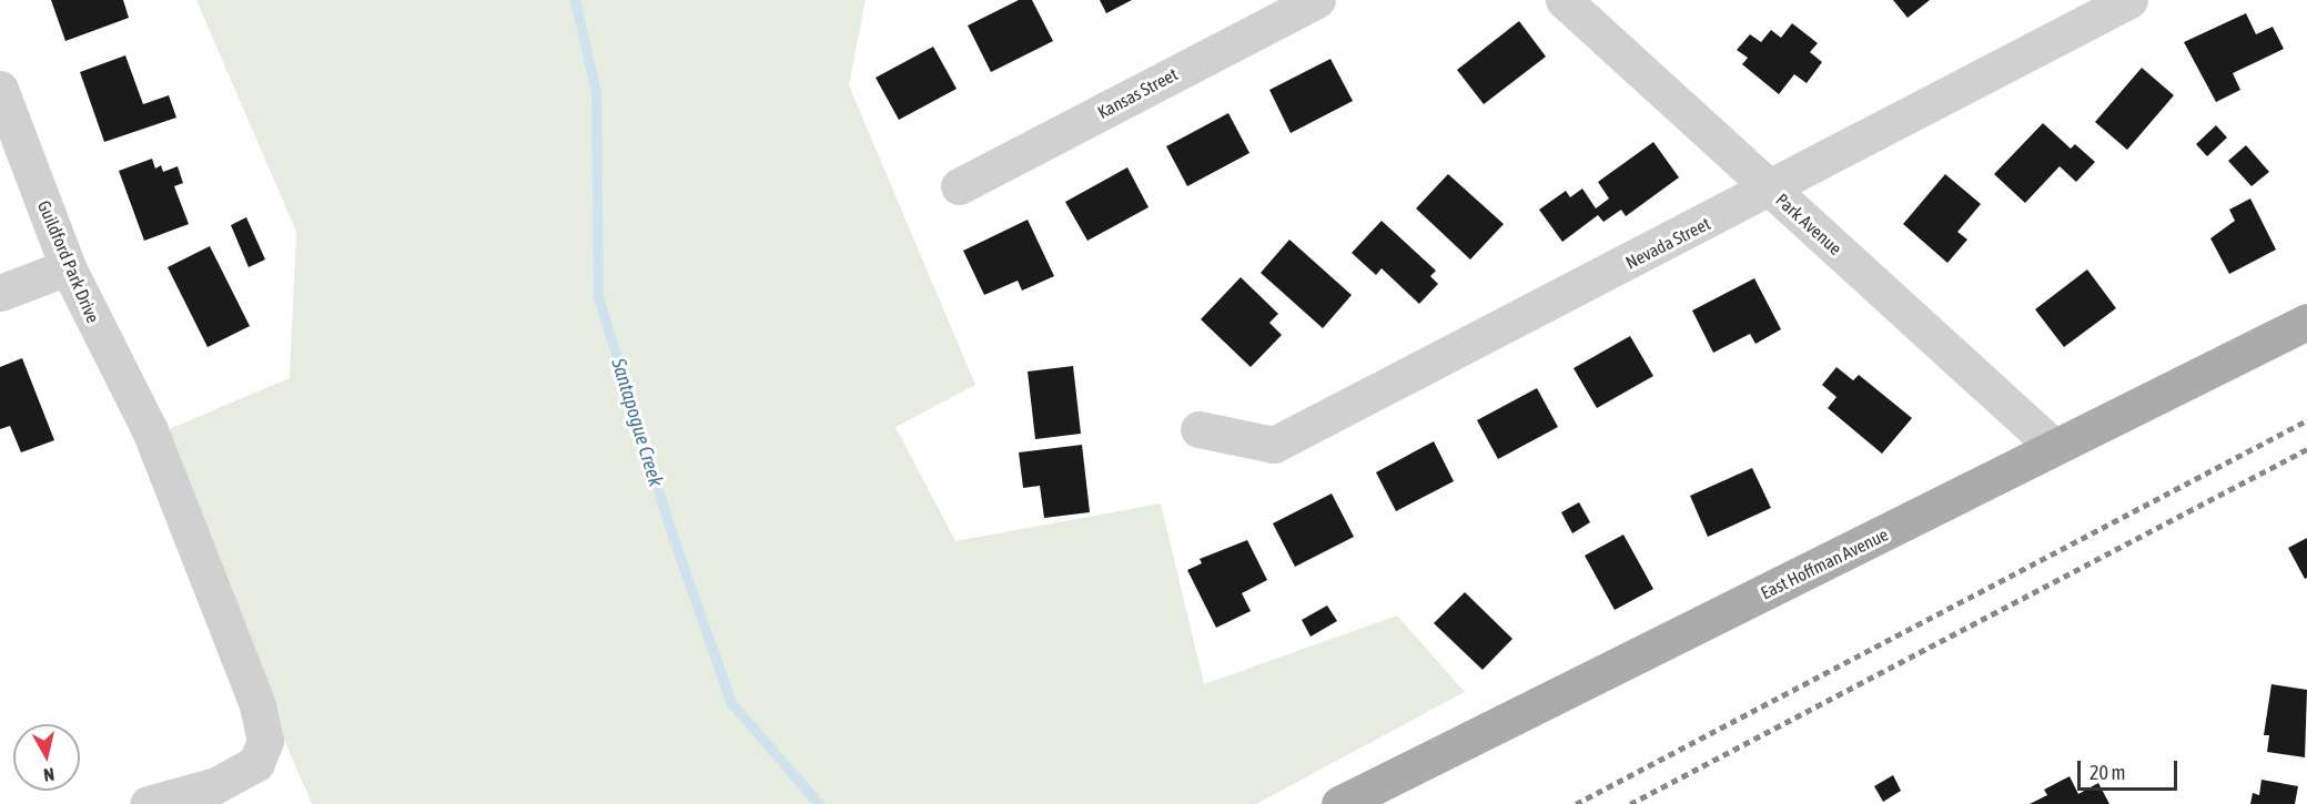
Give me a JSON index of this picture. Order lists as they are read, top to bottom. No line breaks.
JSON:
{"streets":{"main road":["East Hoffman Avenue"],"street":["Kansas Street","Park Avenue","Nevada Street","Guildford Park Drive"]},"crossings":[["Park Avenue","Nevada Street"],["Park Avenue","East Hoffman Avenue"]],"water":["Santapogue Creek"],"scale_bar":"20 m","north":"bottom"}
